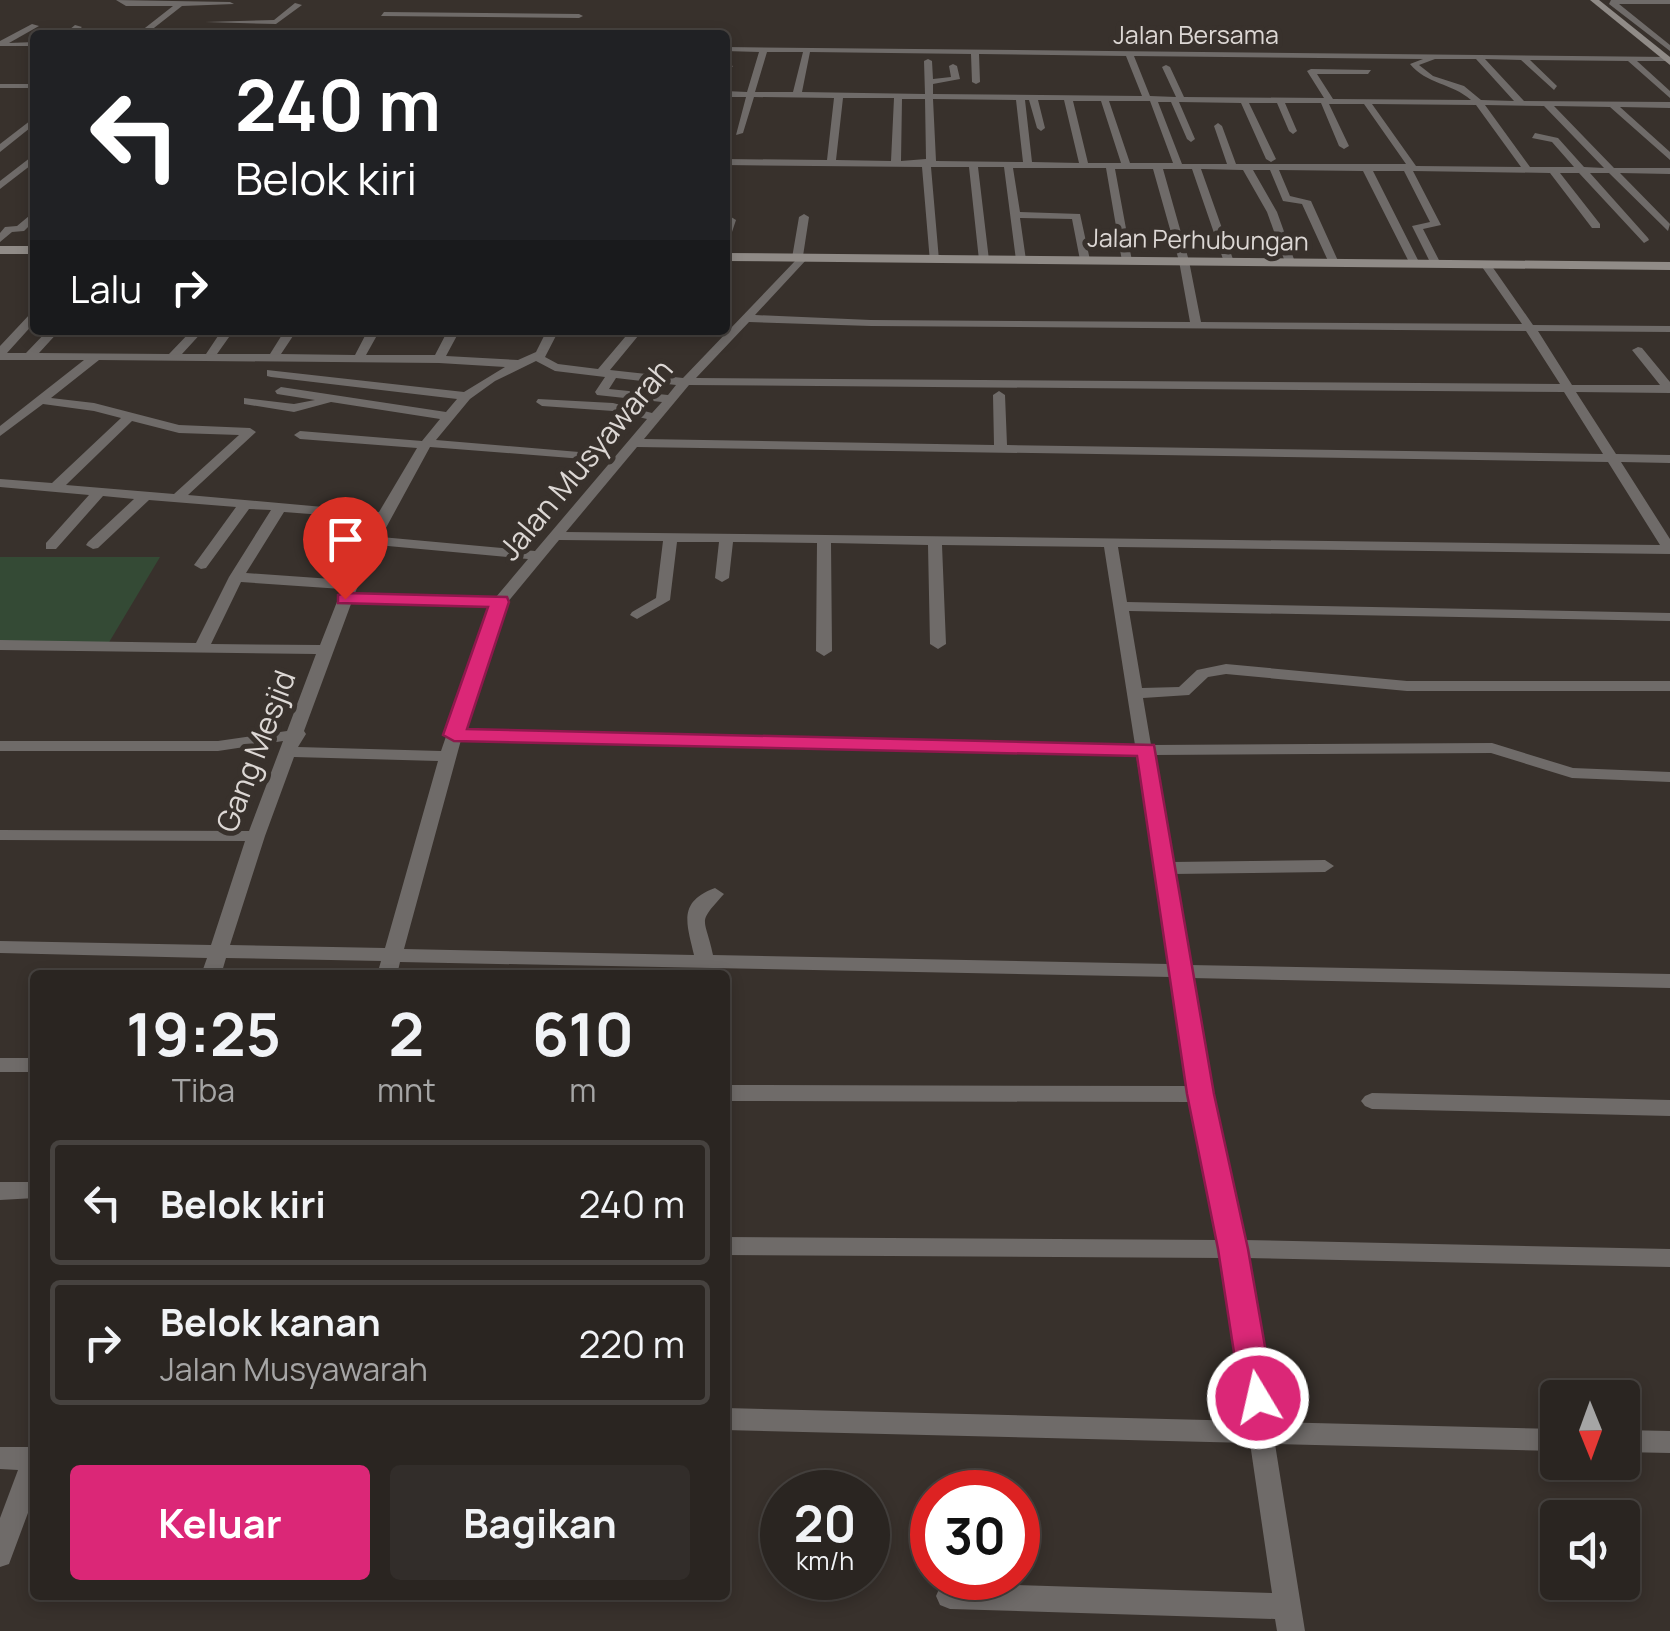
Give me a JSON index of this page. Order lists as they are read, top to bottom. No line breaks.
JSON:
{"streets":{"main road":["Jalan Perhubungan"],"street":["Jalan Bersama","Jalan Musyawarah","Gang Mesjid"]},"crossings":[["Jalan Perhubungan","Jalan Musyawarah"]],"north":"bottom","page":{"turn":["240 m","Belok kiri"],"then":"Lalu","eta":["19:25","Tiba","2","mnt","610","m"],"list":[{"name":"Belok kiri","value":"240 m"},{"name":"Belok kanan","note":"Jalan Musyawarah","value":"220 m"}],"buttons":["Keluar","Bagikan"],"speed":"20 km/h","limit":"30"}}
